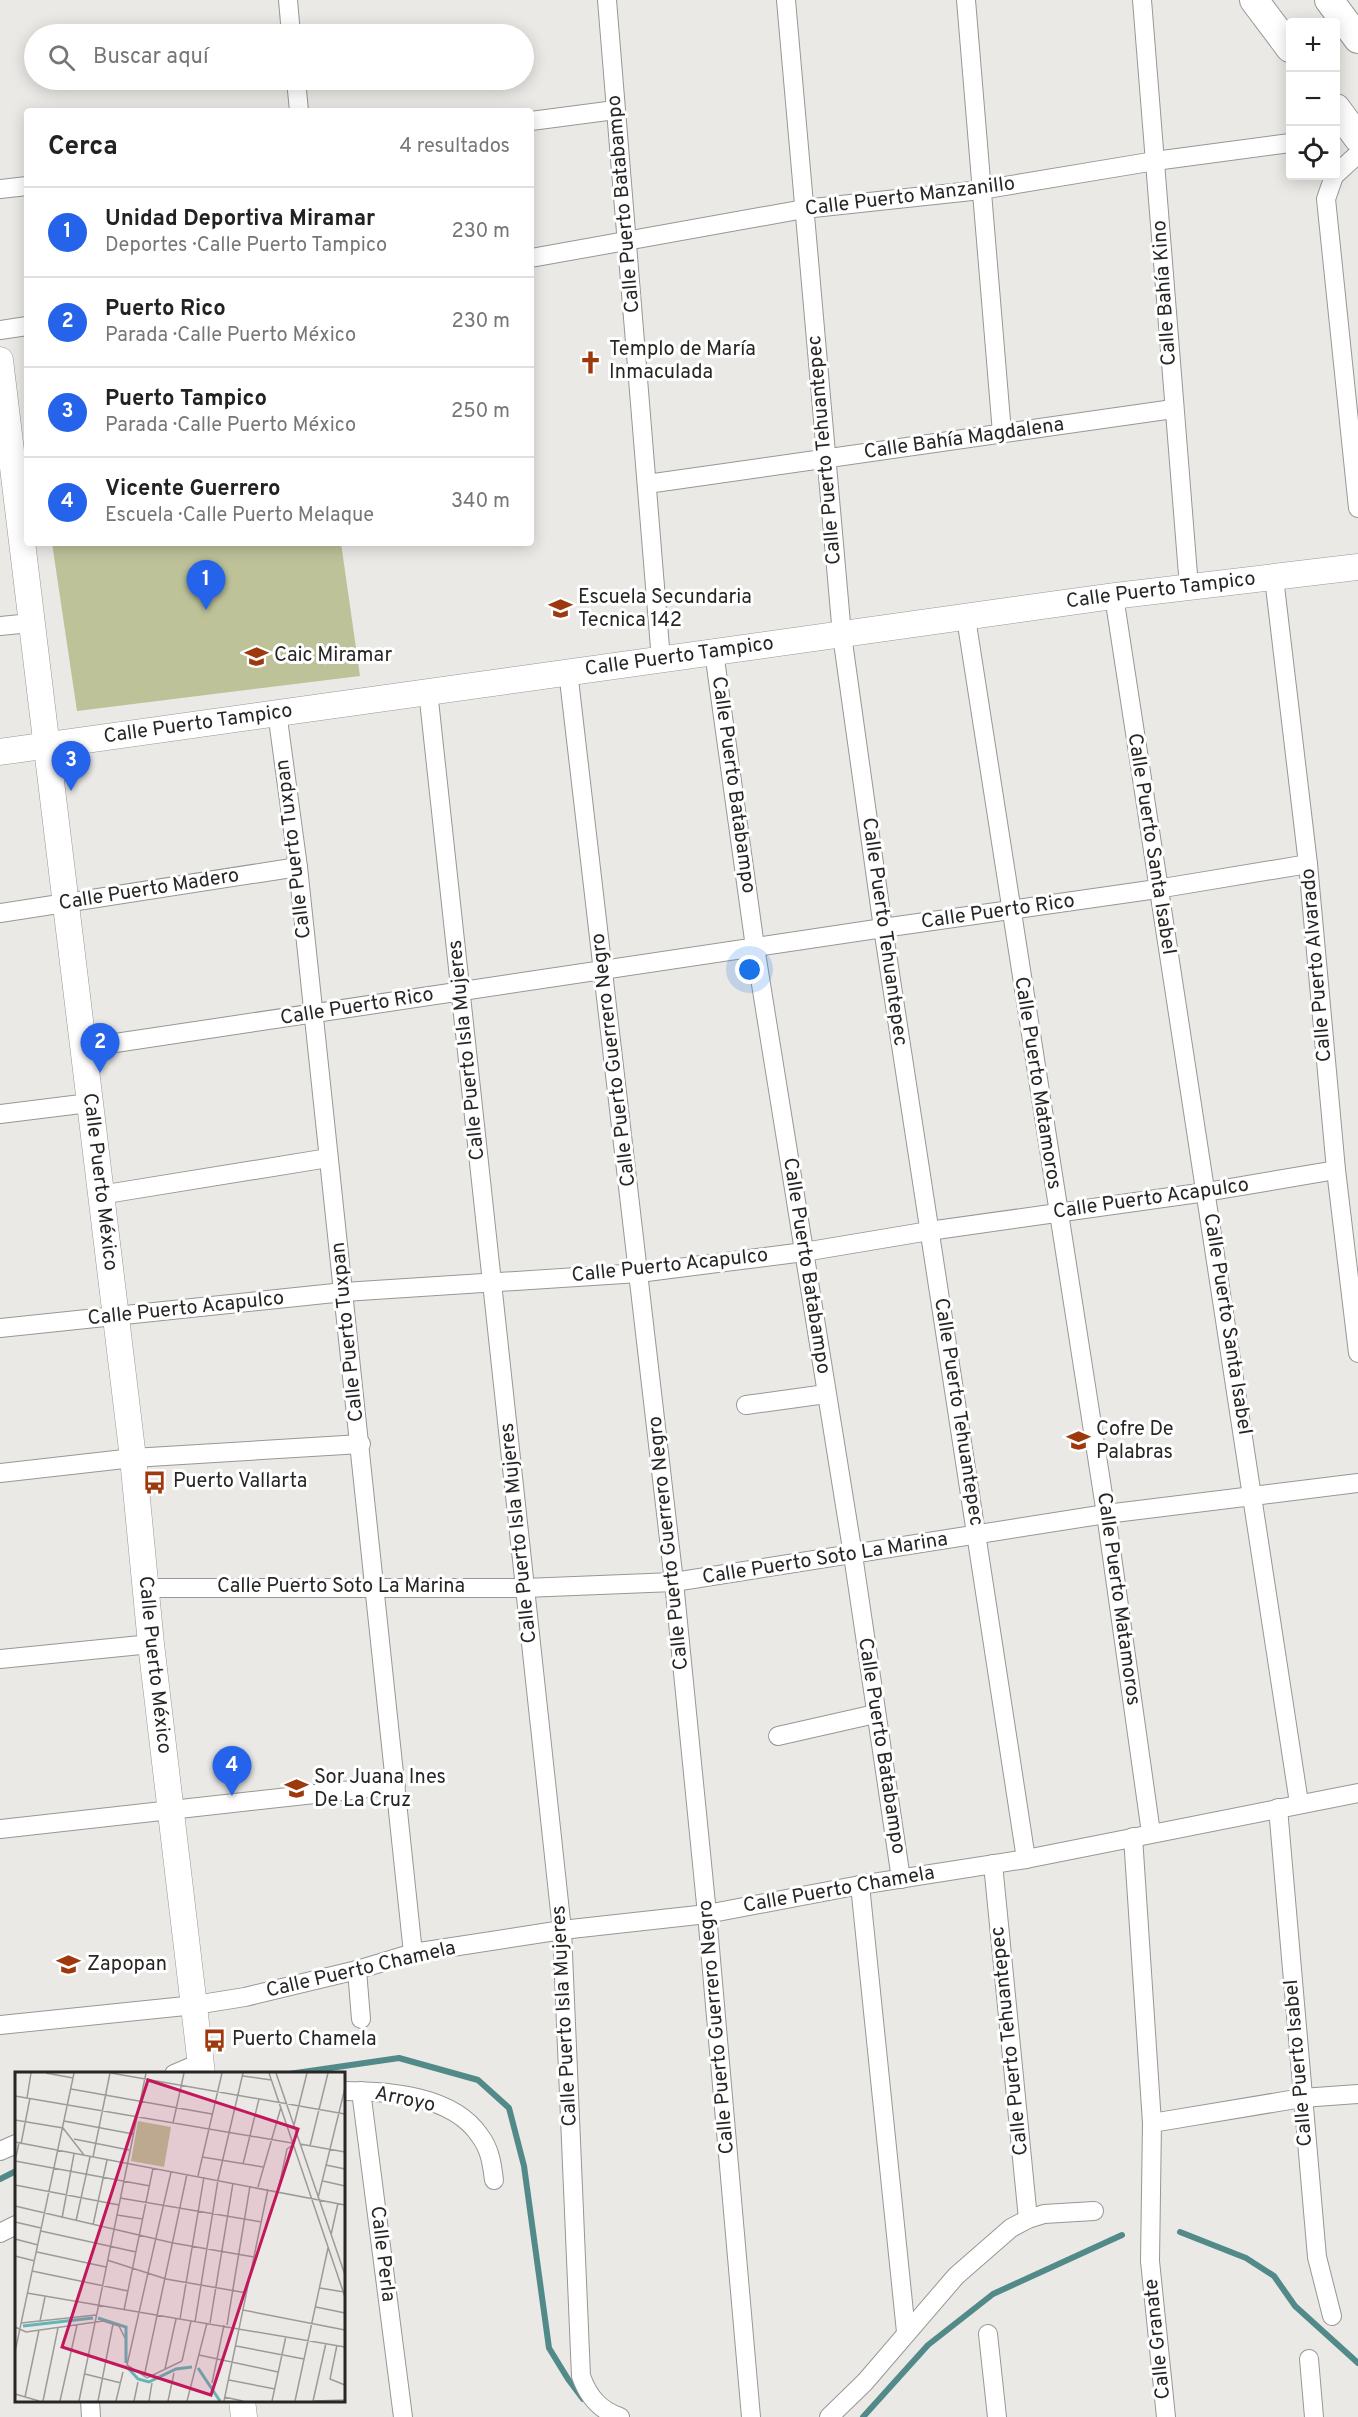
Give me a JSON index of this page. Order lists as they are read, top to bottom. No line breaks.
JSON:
{"streets":{"street":["Calle Puerto Manzanillo","Calle Puerto Batabampo","Calle Bahía Kino","Calle Bahía Magdalena","Calle Puerto Tehuantepec","Calle Puerto Tampico","Calle Puerto Santa Isabel","Calle Puerto Tuxpan","Calle Puerto Madero","Calle Puerto Rico","Calle Puerto Alvarado","Calle Puerto Isla Mujeres","Calle Puerto Guerrero Negro","Calle Puerto Matamoros","Calle Puerto México","Calle Puerto Acapulco","Calle Puerto Soto La Marina","Calle Puerto Chamela","Calle Puerto Isabel","Arroyo","Calle Perla","Calle Granate"]},"crossings":[["Calle Puerto Manzanillo","Calle Puerto Batabampo"],["Calle Puerto Manzanillo","Calle Bahía Kino"],["Calle Puerto Manzanillo","Calle Puerto Tehuantepec"],["Calle Puerto Batabampo","Calle Bahía Magdalena"],["Calle Puerto Batabampo","Calle Puerto Tampico"],["Calle Puerto Batabampo","Calle Puerto Rico"],["Calle Puerto Batabampo","Calle Puerto Acapulco"],["Calle Puerto Batabampo","Calle Puerto Soto La Marina"],["Calle Puerto Batabampo","Calle Puerto Chamela"],["Calle Bahía Kino","Calle Bahía Magdalena"],["Calle Bahía Kino","Calle Puerto Tampico"],["Calle Bahía Magdalena","Calle Puerto Tehuantepec"],["Calle Puerto Tehuantepec","Calle Puerto Tampico"],["Calle Puerto Tehuantepec","Calle Puerto Rico"],["Calle Puerto Tehuantepec","Calle Puerto Acapulco"],["Calle Puerto Tehuantepec","Calle Puerto Soto La Marina"],["Calle Puerto Tehuantepec","Calle Puerto Chamela"],["Calle Puerto Tampico","Calle Puerto Santa Isabel"],["Calle Puerto Tampico","Calle Puerto Tuxpan"],["Calle Puerto Tampico","Calle Puerto Alvarado"],["Calle Puerto Tampico","Calle Puerto Isla Mujeres"],["Calle Puerto Tampico","Calle Puerto Guerrero Negro"],["Calle Puerto Tampico","Calle Puerto Matamoros"],["Calle Puerto Tampico","Calle Puerto México"],["Calle Puerto Santa Isabel","Calle Puerto Rico"],["Calle Puerto Santa Isabel","Calle Puerto Acapulco"],["Calle Puerto Santa Isabel","Calle Puerto Soto La Marina"],["Calle Puerto Santa Isabel","Calle Puerto Chamela"],["Calle Puerto Tuxpan","Calle Puerto Madero"],["Calle Puerto Tuxpan","Calle Puerto Rico"],["Calle Puerto Tuxpan","Calle Puerto Acapulco"],["Calle Puerto Tuxpan","Calle Puerto Soto La Marina"],["Calle Puerto Tuxpan","Calle Puerto Chamela"],["Calle Puerto Madero","Calle Puerto México"],["Calle Puerto Rico","Calle Puerto Alvarado"],["Calle Puerto Rico","Calle Puerto Isla Mujeres"],["Calle Puerto Rico","Calle Puerto Guerrero Negro"],["Calle Puerto Rico","Calle Puerto Matamoros"],["Calle Puerto Rico","Calle Puerto México"],["Calle Puerto Alvarado","Calle Puerto Acapulco"],["Calle Puerto Isla Mujeres","Calle Puerto Acapulco"],["Calle Puerto Isla Mujeres","Calle Puerto Soto La Marina"],["Calle Puerto Isla Mujeres","Calle Puerto Chamela"],["Calle Puerto Guerrero Negro","Calle Puerto Acapulco"],["Calle Puerto Guerrero Negro","Calle Puerto Soto La Marina"],["Calle Puerto Guerrero Negro","Calle Puerto Chamela"],["Calle Puerto Matamoros","Calle Puerto Acapulco"],["Calle Puerto Matamoros","Calle Puerto Soto La Marina"],["Calle Puerto Matamoros","Calle Puerto Chamela"],["Calle Puerto México","Calle Puerto Acapulco"],["Calle Puerto México","Calle Puerto Soto La Marina"],["Calle Puerto México","Calle Puerto Chamela"],["Calle Puerto Chamela","Calle Puerto Isabel"],["Arroyo","Calle Perla"]],"places":{"church":["Templo de María Inmaculada"],"school or university":["Escuela Secundaria Tecnica 142","Caic Miramar","Cofre De Palabras","Sor Juana Ines De La Cruz","Zapopan"],"bus stop":["Puerto Vallarta","Puerto Chamela"]},"page":{"map_buttons":["+","−"],"search":"Buscar aquí","heading":["Cerca","4 resultados"],"list":[{"mark":"1","name":"Unidad Deportiva Miramar","note":"Deportes · Calle Puerto Tampico","value":"230 m"},{"mark":"2","name":"Puerto Rico","note":"Parada · Calle Puerto México","value":"230 m"},{"mark":"3","name":"Puerto Tampico","note":"Parada · Calle Puerto México","value":"250 m"},{"mark":"4","name":"Vicente Guerrero","note":"Escuela · Calle Puerto Melaque","value":"340 m"}],"pins":["1","3","2","4"]}}
